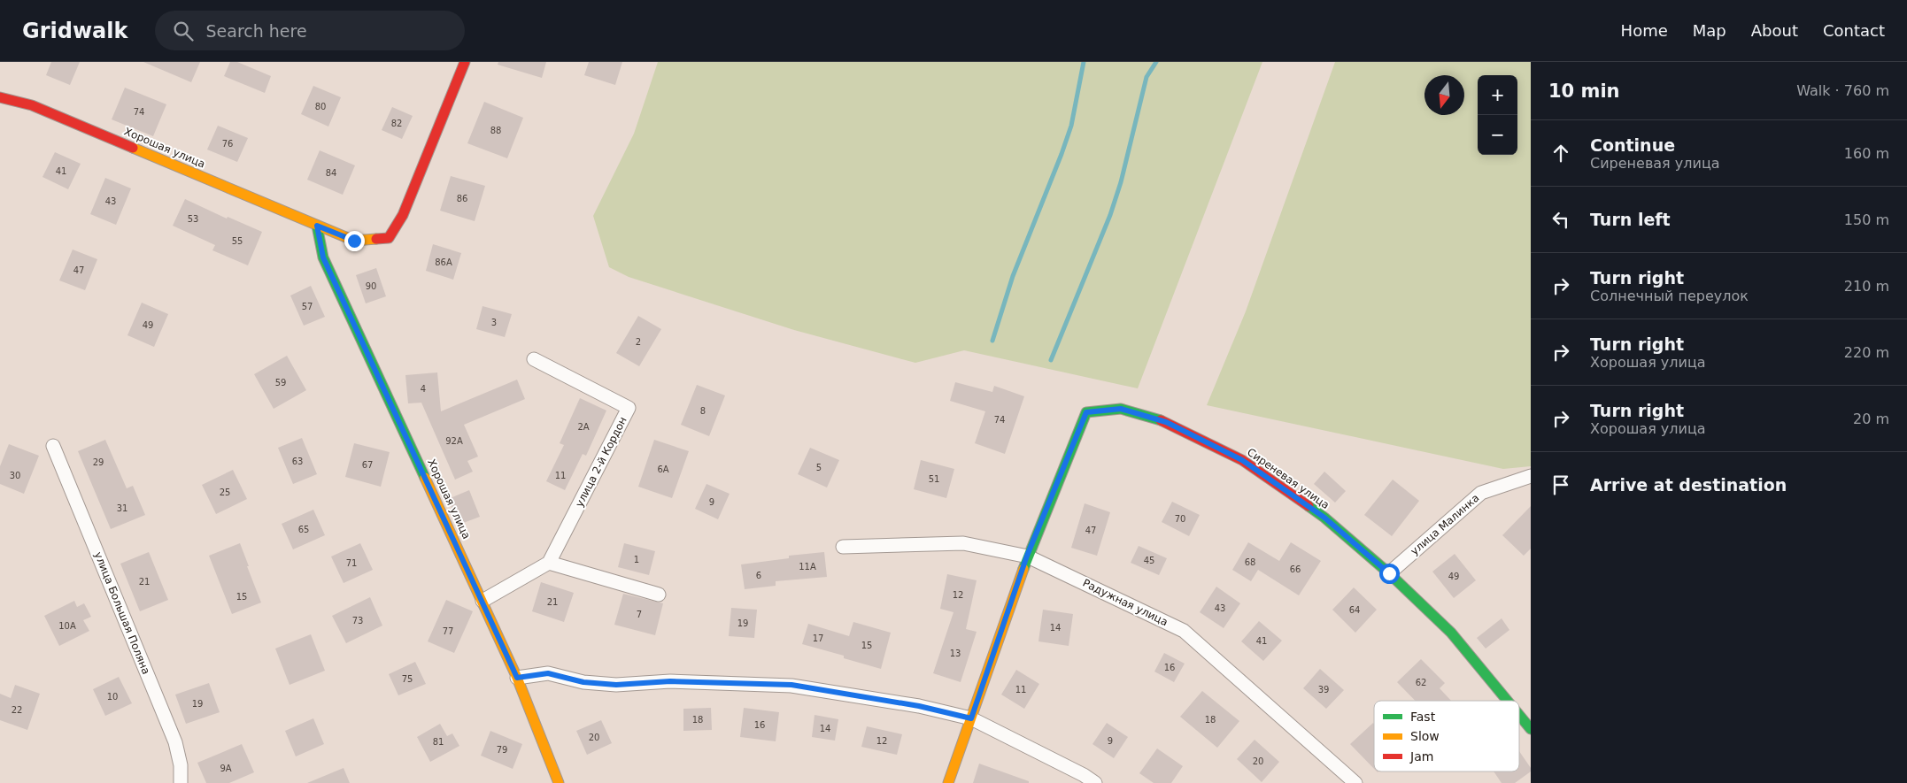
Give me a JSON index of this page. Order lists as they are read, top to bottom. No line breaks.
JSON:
{"streets":{"street":["Хорошая улица","улица 2-й Кордон","Сиреневая улица","улица Малинка","Радужная улица","улица Большая Поляна"]},"crossings":[["Сиреневая улица","улица Малинка"],["Сиреневая улица","Радужная улица"]],"house_numbers":["80","74","82","88","76","41","84","86","43","53","55","86А","47","90","57","3","49","2","59","4","8","74","2А","92А","63","29","67","5","6А","30","11","51","25","9","31","70","65","47","1","45","68","71","11А","66","6","49","21","12","15","21","43","64","7","73","19","10А","14","77","17","41","15","13","16","75","62","11","39","10","19","22","18","18","16","14","20","12","9","81","79","20","9А"],"legend":["Fast","Slow","Jam"],"north":"bottom","page":{"header":"Gridwalk","search":"Search here","nav":["Home","Map","About","Contact"],"heading":["10 min","Walk · 760 m"],"map_buttons":["+","−"],"list":[["Continue","Сиреневая улица","160 m"],["Turn left","150 m"],["Turn right","Солнечный переулок","210 m"],["Turn right","Хорошая улица","220 m"],["Turn right","Хорошая улица","20 m"],"Arrive at destination"]}}
